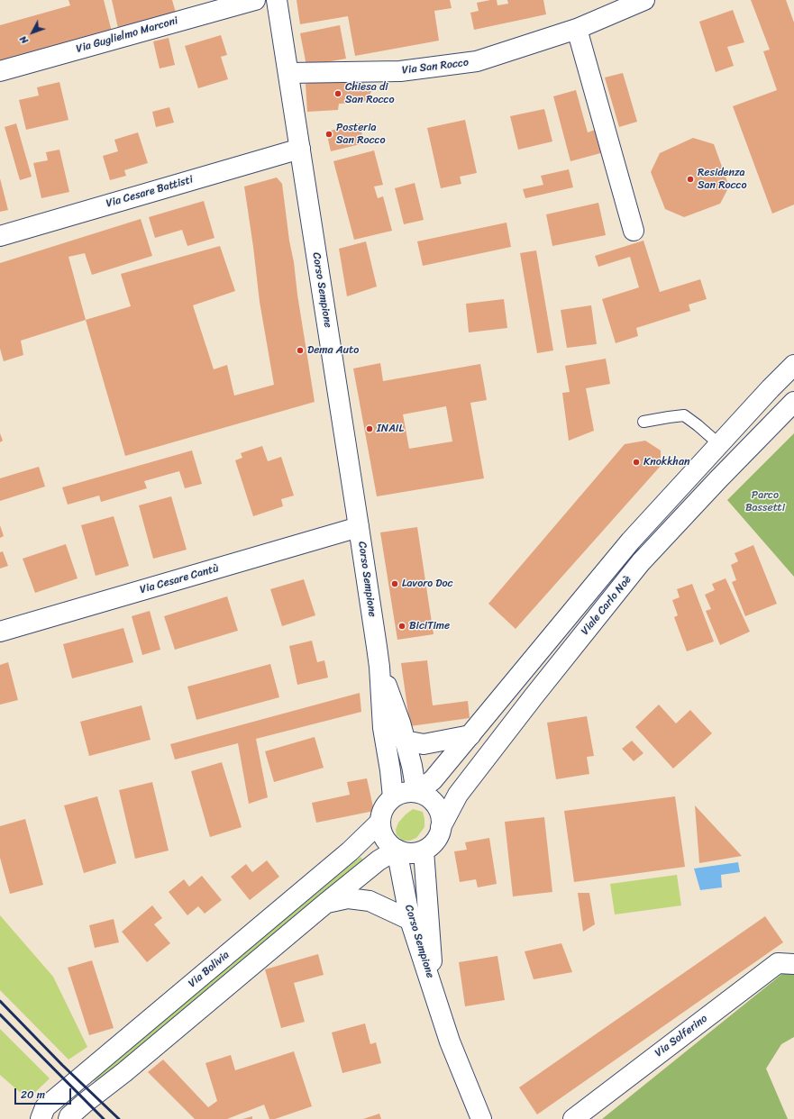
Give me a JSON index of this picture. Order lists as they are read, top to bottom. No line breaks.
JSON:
{"streets":{"street":["Via Guglielmo Marconi","Via San Rocco","Via Cesare Battisti","Corso Sempione","Via Cesare Cantù","Viale Carlo Noè","Via Bolivia","Via Solferino"]},"crossings":[["Via San Rocco","Corso Sempione"],["Via Cesare Battisti","Corso Sempione"],["Corso Sempione","Via Cesare Cantù"],["Corso Sempione","Viale Carlo Noè"],["Corso Sempione","Via Bolivia"],["Viale Carlo Noè","Via Bolivia"]],"parks":["Parco Bassetti"],"places":["Chiesa di San Rocco","Posteria San Rocco","Residenza San Rocco","Dema Auto","INAIL","Knokkhan","Lavoro Doc","BiciTime"],"scale_bar":"20 m","north":"bottom left"}
